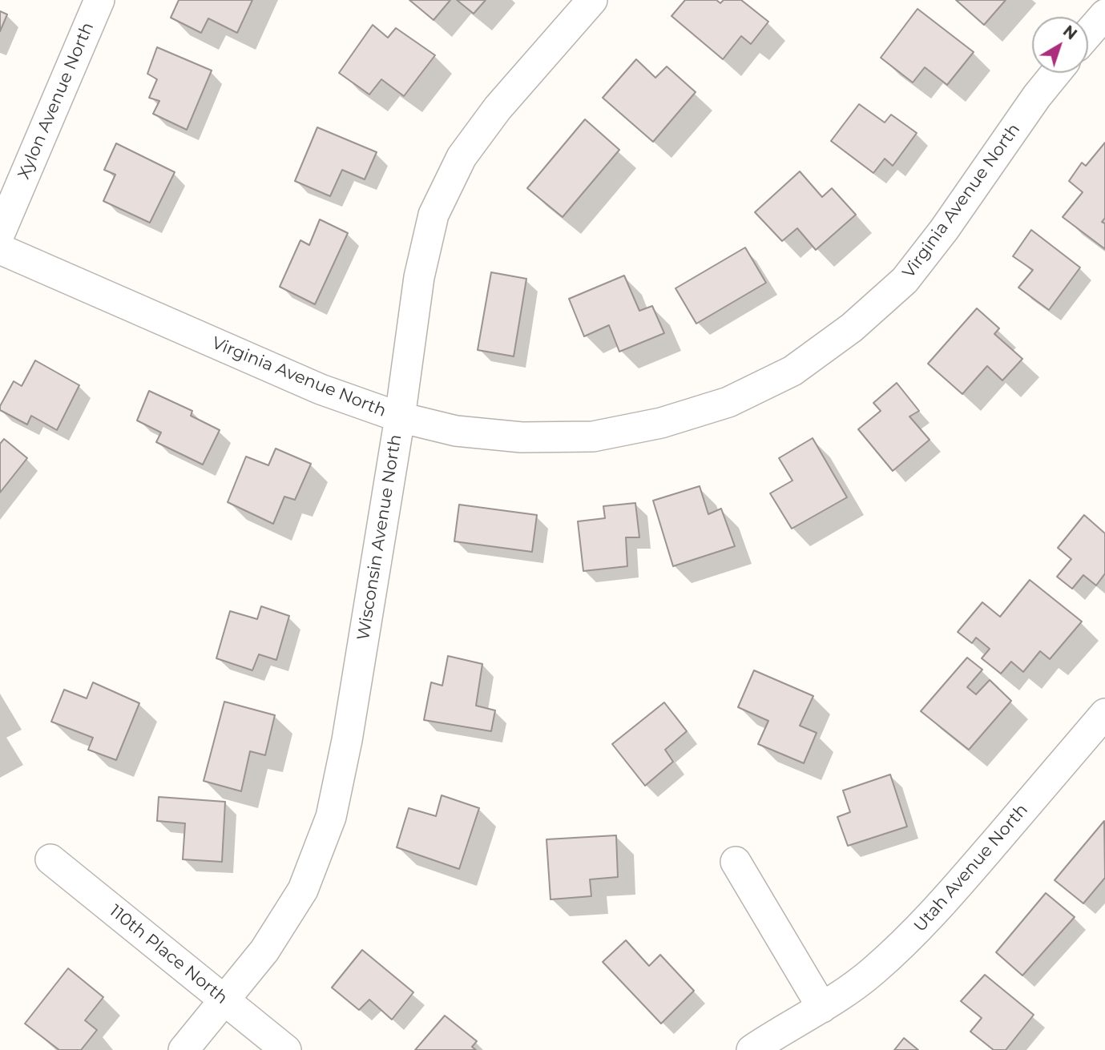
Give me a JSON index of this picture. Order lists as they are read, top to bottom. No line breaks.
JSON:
{"streets":{"street":["Xylon Avenue North","Virginia Avenue North","Wisconsin Avenue North","Utah Avenue North","110th Place North"]},"crossings":[["Virginia Avenue North","Wisconsin Avenue North"],["Wisconsin Avenue North","110th Place North"]],"north":"top right"}
